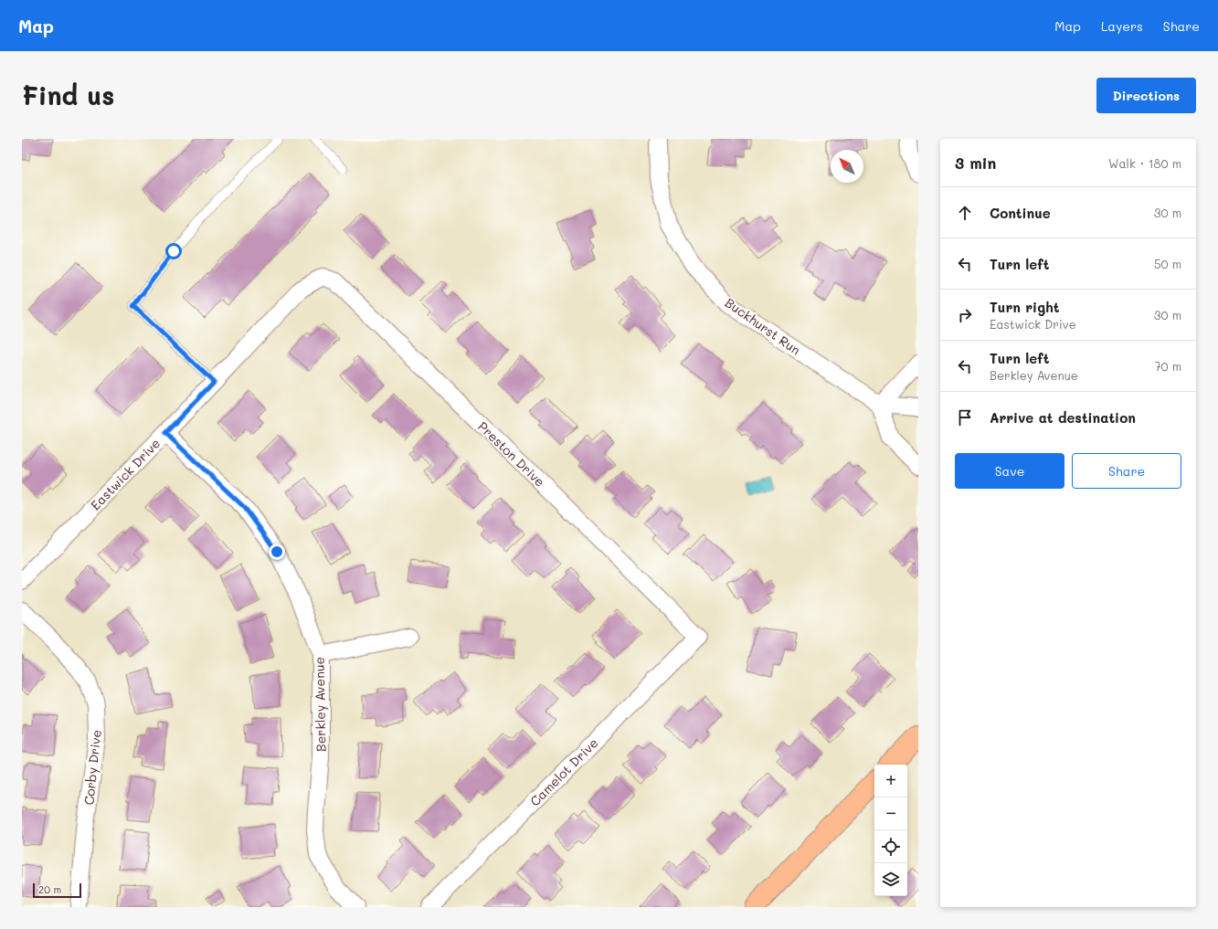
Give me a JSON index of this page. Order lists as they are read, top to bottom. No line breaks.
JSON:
{"streets":{"street":["Buckhurst Run","Preston Drive","Eastwick Drive","Berkley Avenue","Corby Drive","Camelot Drive"]},"crossings":[["Preston Drive","Eastwick Drive"],["Preston Drive","Camelot Drive"],["Eastwick Drive","Berkley Avenue"]],"scale_bar":"20 m","north":"top left","page":{"header":"Map","nav":["Map","Layers","Share"],"buttons":["Directions",["Save","Share"]],"title":"Find us","heading":["3 min","Walk · 180 m"],"list":[["Continue","30 m"],["Turn left","50 m"],["Turn right","Eastwick Drive","30 m"],["Turn left","Berkley Avenue","70 m"],"Arrive at destination"],"map_buttons":["+","−"],"scale":"20 m"}}
